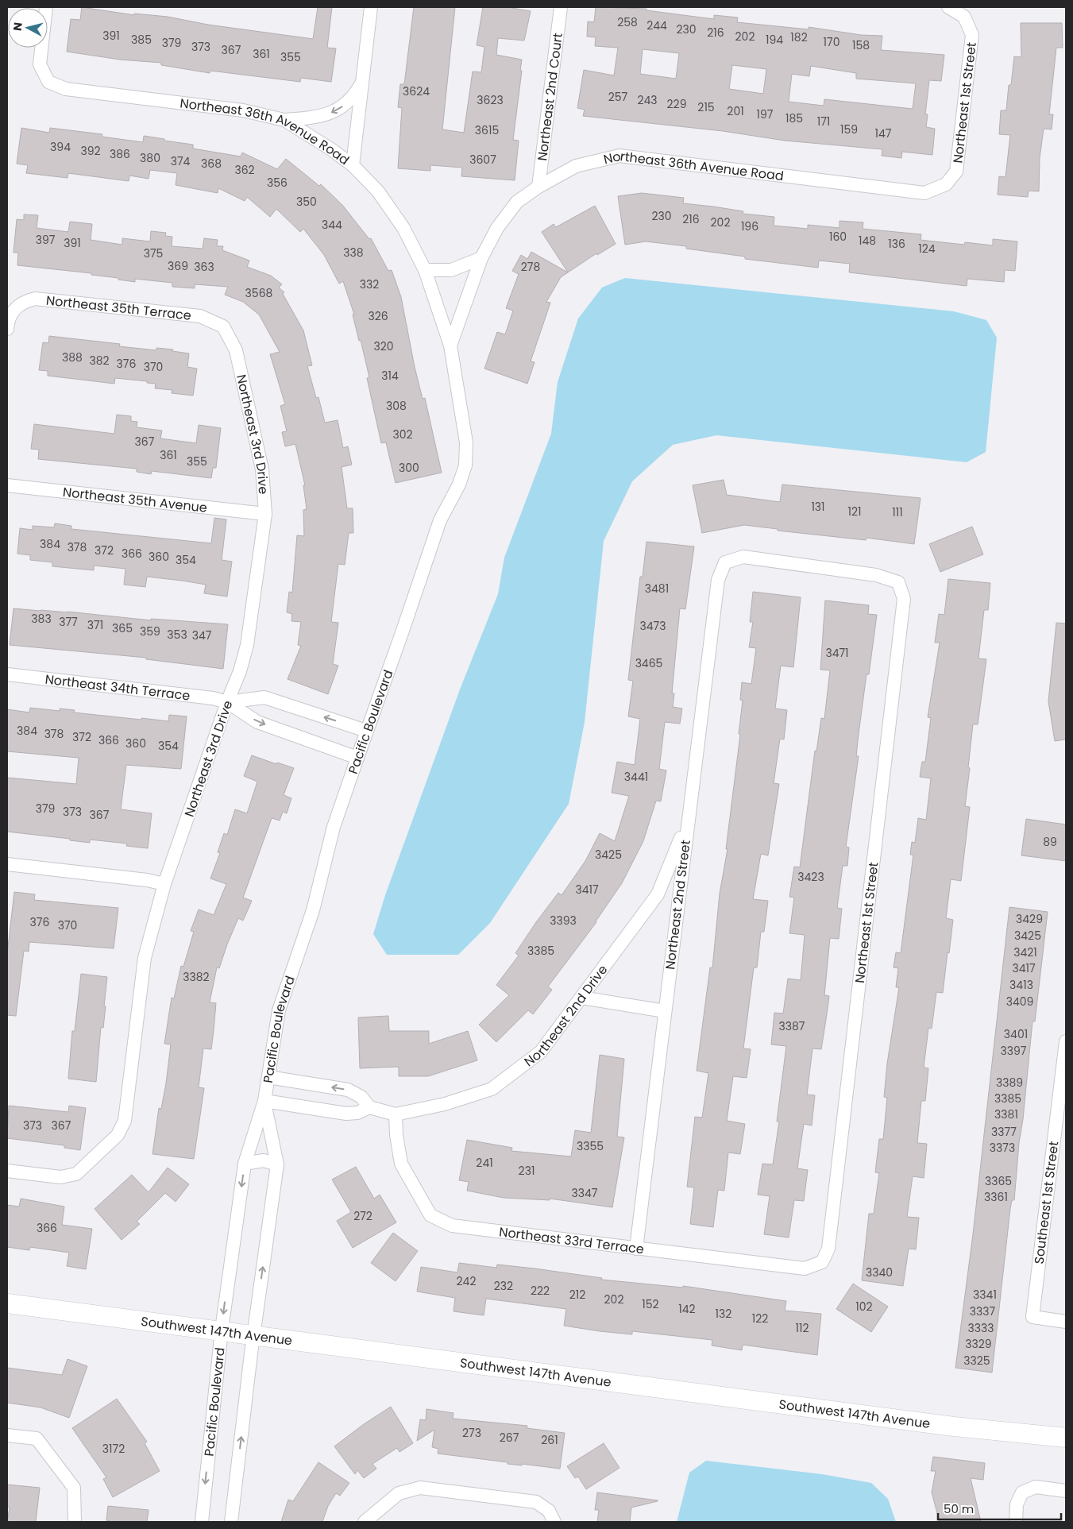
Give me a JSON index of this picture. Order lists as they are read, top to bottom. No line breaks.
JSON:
{"streets":{"street":["Northeast 2nd Court","Northeast 1st Street","Northeast 36th Avenue Road","Northeast 35th Terrace","Northeast 3rd Drive","Northeast 35th Avenue","Northeast 34th Terrace","Pacific Boulevard","Northeast 2nd Street","Northeast 2nd Drive","Southeast 1st Street","Northeast 33rd Terrace","Southwest 147th Avenue"]},"crossings":[["Northeast 2nd Court","Northeast 36th Avenue Road"],["Northeast 1st Street","Northeast 36th Avenue Road"],["Northeast 1st Street","Northeast 2nd Street"],["Northeast 1st Street","Northeast 33rd Terrace"],["Northeast 36th Avenue Road","Pacific Boulevard"],["Northeast 35th Terrace","Northeast 3rd Drive"],["Northeast 3rd Drive","Northeast 35th Avenue"],["Northeast 3rd Drive","Northeast 34th Terrace"],["Northeast 34th Terrace","Pacific Boulevard"],["Pacific Boulevard","Northeast 2nd Drive"],["Pacific Boulevard","Southwest 147th Avenue"],["Northeast 2nd Street","Northeast 2nd Drive"],["Northeast 2nd Street","Northeast 33rd Terrace"],["Northeast 2nd Drive","Northeast 33rd Terrace"]],"house_numbers":["258","244","230","216","391","202","182","385","194","170","379","158","373","367","361","355","3624","257","3623","243","229","215","201","197","185","171","159","3615","147","394","392","386","380","3607","374","368","362","356","350","230","216","202","344","196","160","397","148","391","136","124","338","375","369","363","278","332","3568","326","320","388","382","376","370","314","308","302","367","361","355","300","131","121","111","384","378","372","366","360","354","3481","383","377","371","3473","365","359","353","347","3471","3465","384","378","372","366","360","354","3441","379","373","367","89","3425","3423","3417","3429","3393","376","370","3425","3385","3421","3417","3382","3413","3409","3387","3401","3397","3389","3385","3381","373","367","3377","3355","3373","241","231","3365","3347","3361","272","366","3340","242","232","222","212","3341","202","152","102","142","3337","132","122","112","3333","3329","3325","273","267","261","3172"],"scale_bar":"50 m","north":"left"}
